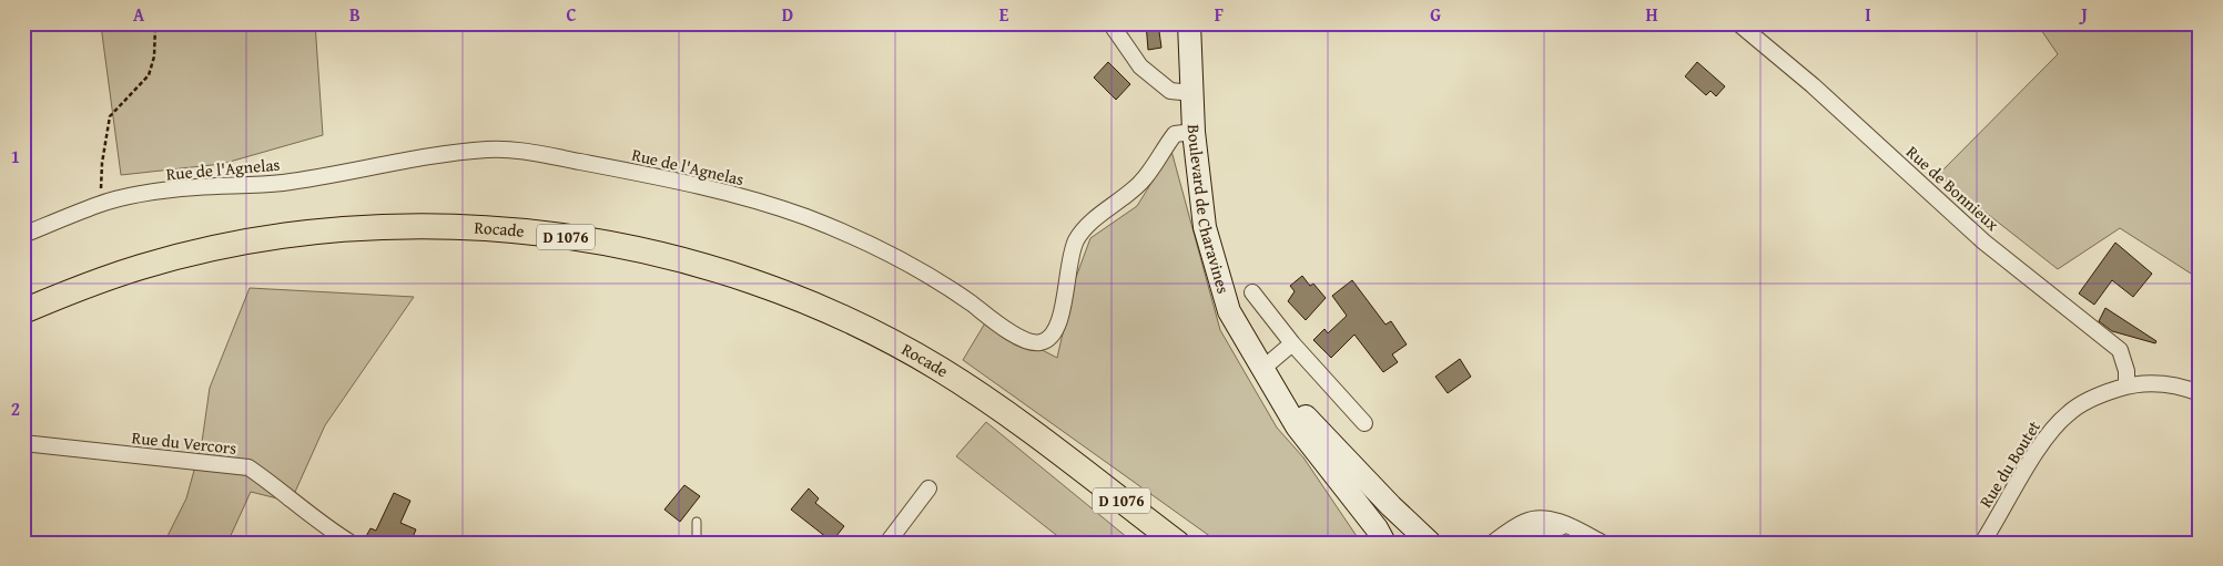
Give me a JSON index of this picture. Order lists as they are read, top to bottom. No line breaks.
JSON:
{"streets":{"main road":["Boulevard de Charavines","Rocade","D 1076"],"street":["Rue de l'Agnelas","Rue de Bonnieux","Rue du Vercors","Rue du Boutet"]},"crossings":[["Rue de l'Agnelas","Boulevard de Charavines"],["Rue de Bonnieux","Rue du Boutet"]],"grid":{"columns":["A","B","C","D","E","F","G","H","I","J"],"rows":["1","2"]}}
